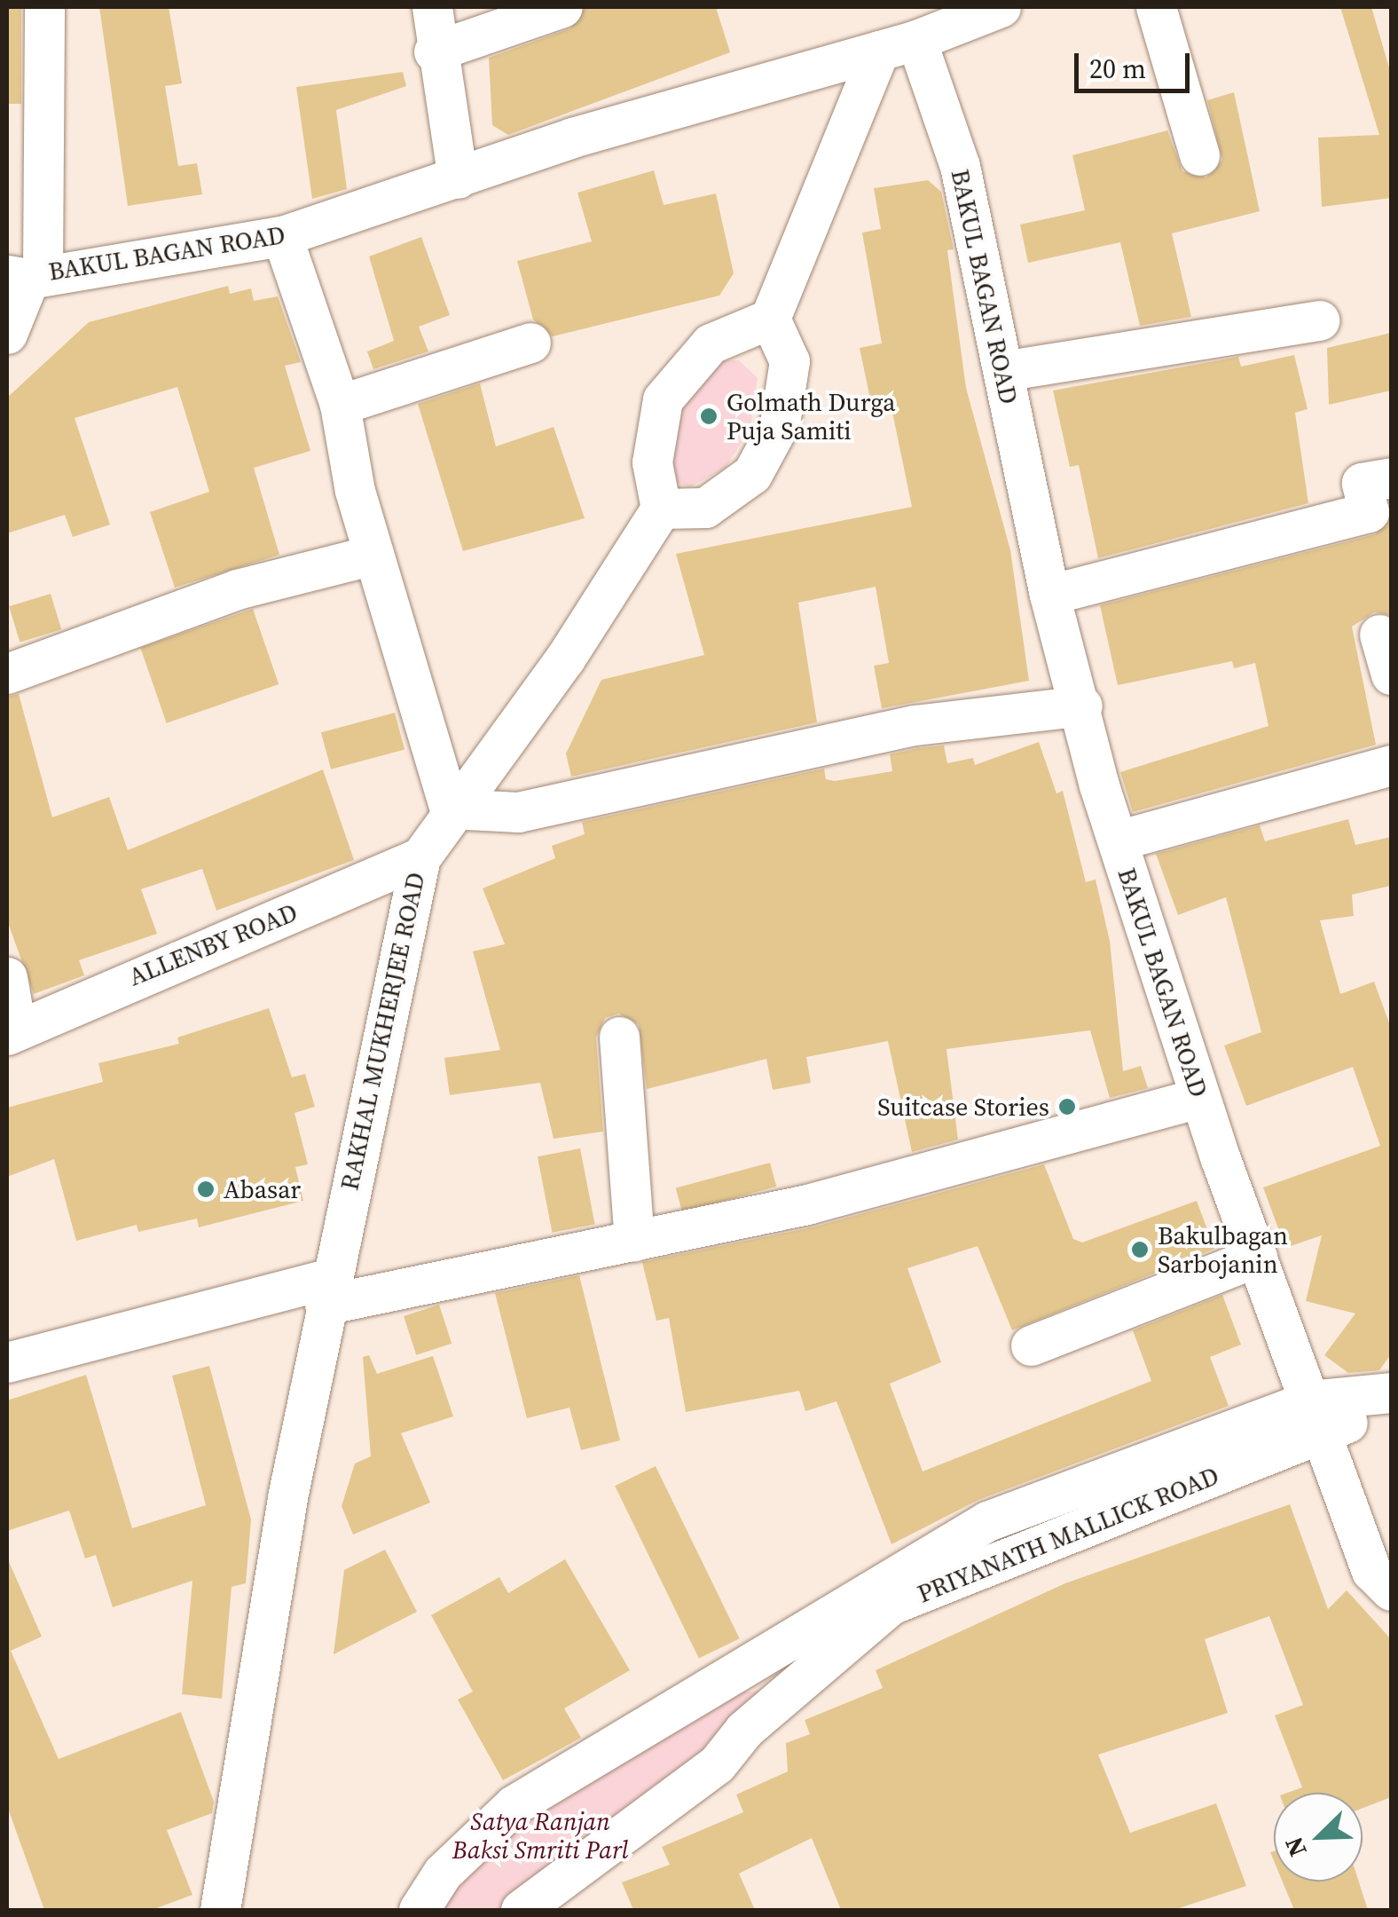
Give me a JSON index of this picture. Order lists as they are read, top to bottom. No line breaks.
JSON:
{"streets":{"street":["BAKUL BAGAN ROAD","ALLENBY ROAD","RAKHAL MUKHERJEE ROAD","PRIYANATH MALLICK ROAD"]},"crossings":[["BAKUL BAGAN ROAD","PRIYANATH MALLICK ROAD"],["ALLENBY ROAD","RAKHAL MUKHERJEE ROAD"]],"parks":["Satya Ranjan Baksi Smriti Parl"],"places":["Golmath Durga Puja Samiti","Suitcase Stories","Abasar","Bakulbagan Sarbojanin"],"scale_bar":"20 m","north":"bottom left"}
